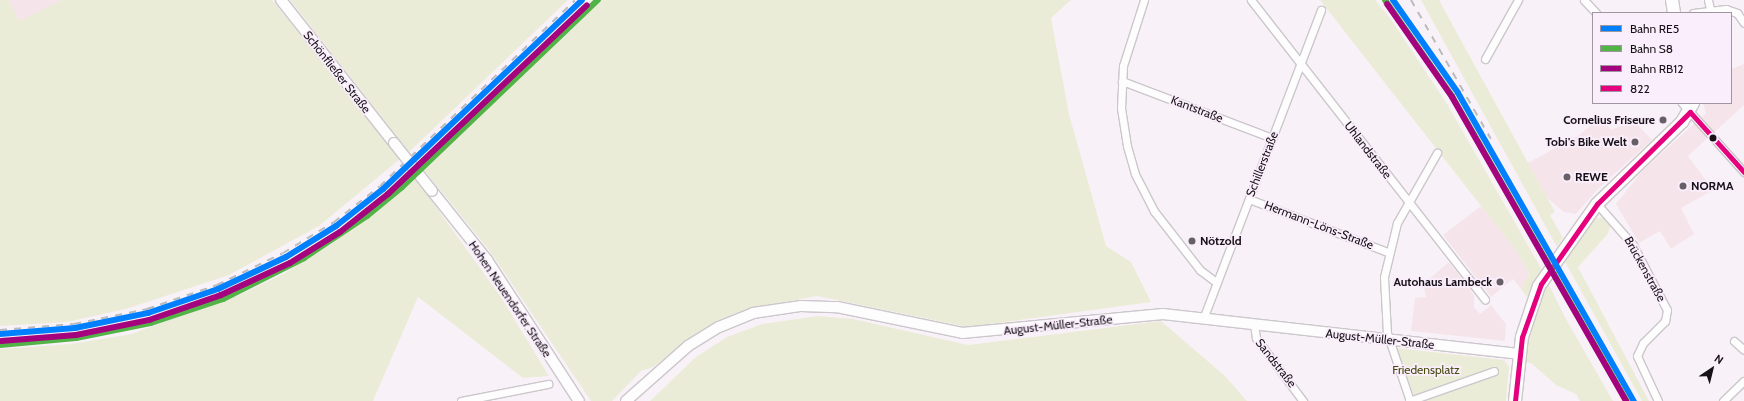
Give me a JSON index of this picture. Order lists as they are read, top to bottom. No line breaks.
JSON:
{"streets":{"main road":["Schönfließer Straße","Hohen Neuendorfer Straße","August-Müller-Straße"],"street":["Kantstraße","Uhlandstraße","Schillerstraße","Hermann-Löns-Straße","Brückenstraße","Sandstraße"]},"crossings":[["Schönfließer Straße","Hohen Neuendorfer Straße"],["Kantstraße","Schillerstraße"],["Uhlandstraße","Schillerstraße"],["Schillerstraße","Hermann-Löns-Straße"],["Schillerstraße","August-Müller-Straße"],["August-Müller-Straße","Sandstraße"]],"parks":["Friedensplatz"],"places":["Cornelius Friseure","Tobi's Bike Welt","REWE","NORMA","Nötzold","Autohaus Lambeck"],"lines":["rail line RE5","rail line S8","rail line RB12","transit line 822"],"legend":["Bahn RE5","Bahn S8","Bahn RB12","822"],"north":"top right"}
